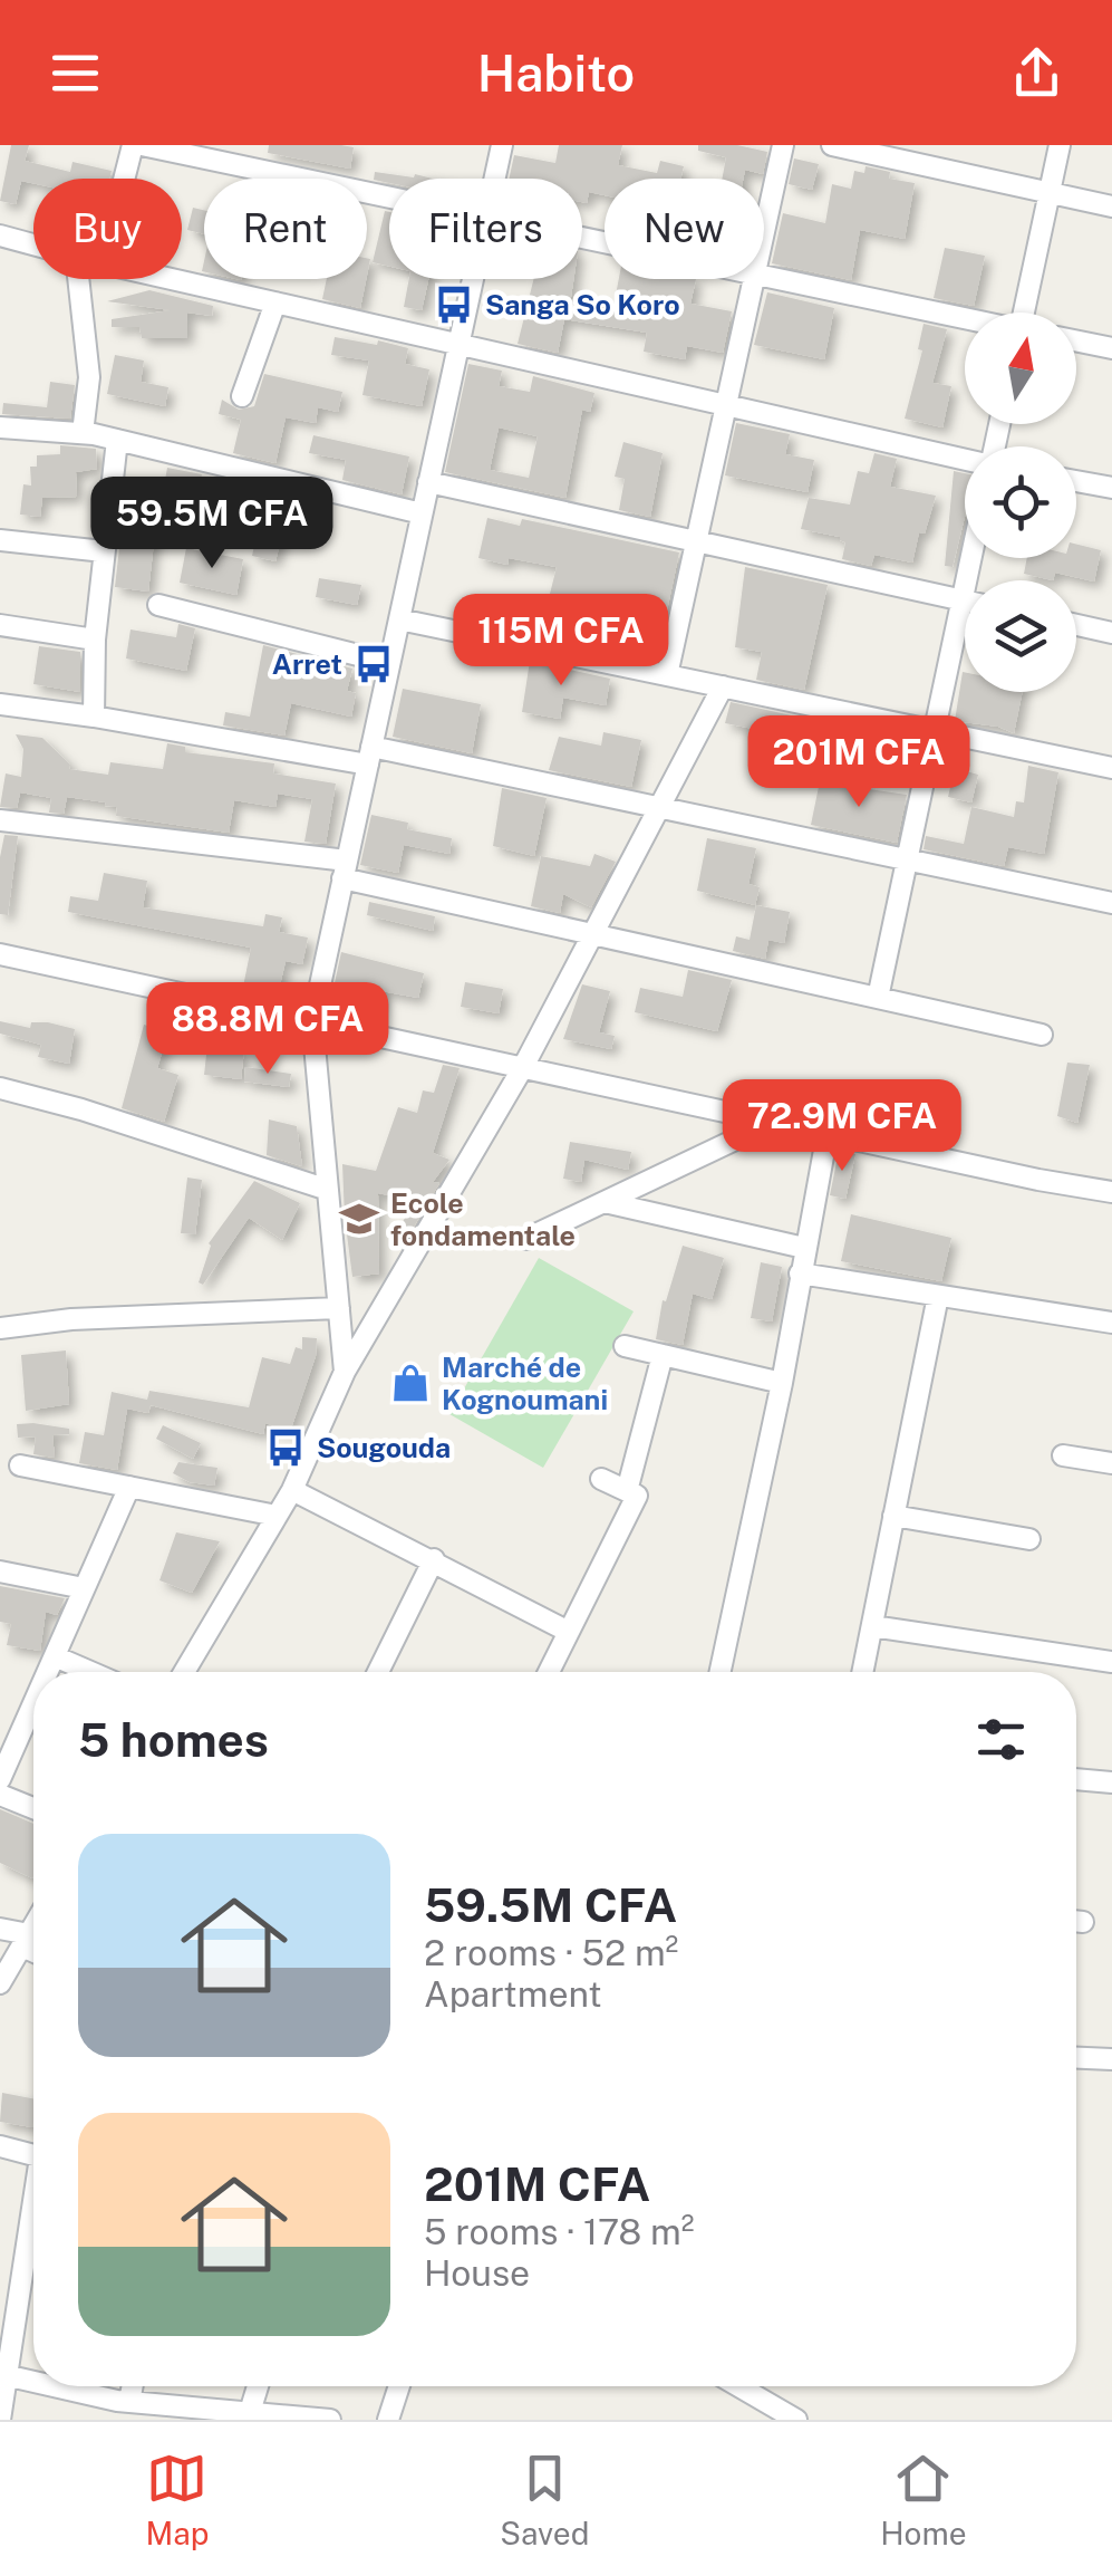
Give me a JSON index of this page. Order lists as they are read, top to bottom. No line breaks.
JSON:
{"places":{"bus stop":["Sanga So Koro","Arret","Sougouda"],"school or university":["Ecole fondamentale"],"shop":["Marché de Kognoumani"]},"north":"top","page":{"header":"Habito","chip":["Buy","Rent","Filters","New"],"price":["59.5M CFA","115M CFA","201M CFA","88.8M CFA","72.9M CFA"],"heading":"5 homes","list":[{"name":"59.5M CFA","note":"2 rooms · 52 m² · Apartment"},{"name":"201M CFA","note":"5 rooms · 178 m² · House"}],"tabs":["Map","Saved","Home"]}}
